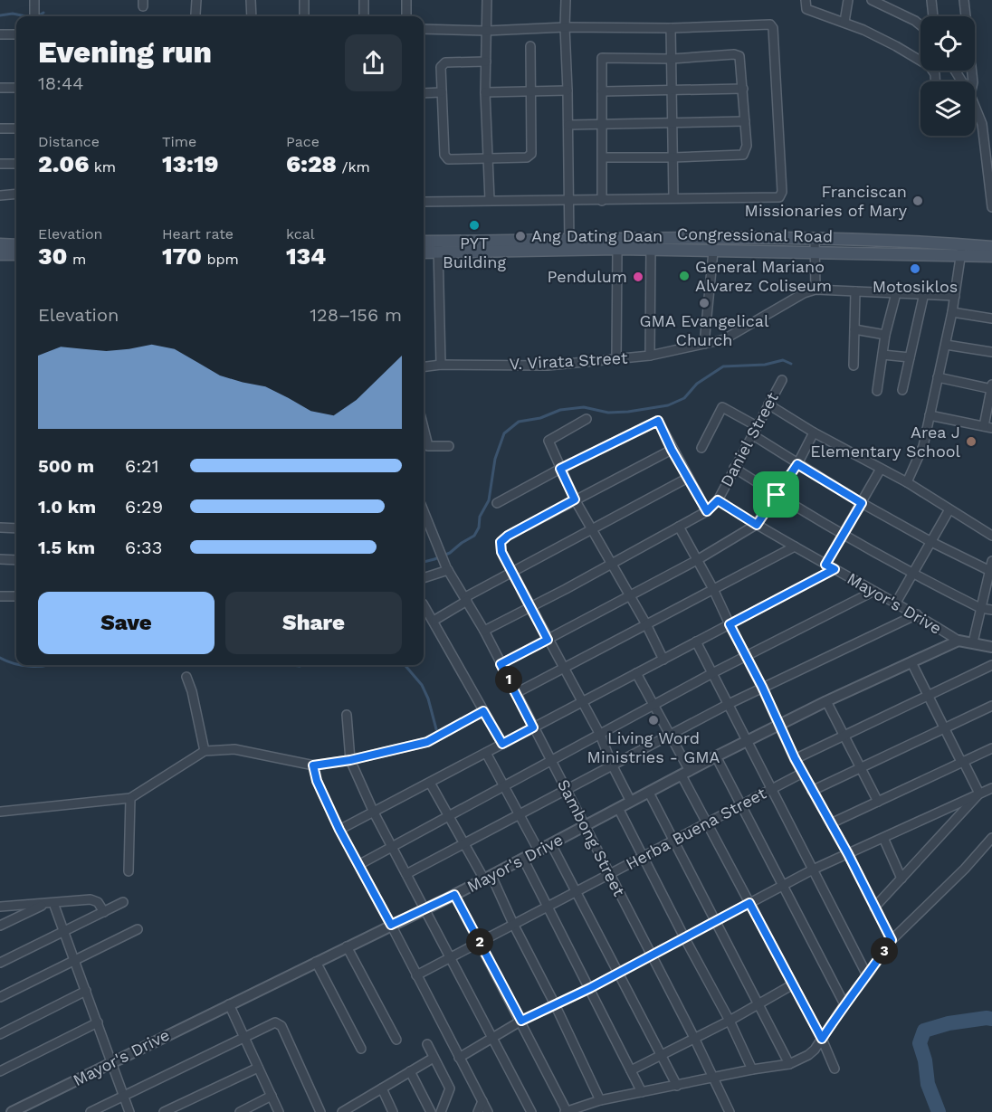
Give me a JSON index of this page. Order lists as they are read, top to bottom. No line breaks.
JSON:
{"streets":{"main road":["Congressional Road"],"street":["V. Virata Street","Daniel Street","Mayor's Drive","Herba Buena Street","Sambong Street"]},"crossings":[["Daniel Street","Mayor's Drive"],["Daniel Street","Sambong Street"],["Mayor's Drive","Sambong Street"],["Herba Buena Street","Sambong Street"]],"places":["Franciscan Missionaries of Mary","PYT Building","Ang Dating Daan","Motosiklos","General Mariano Alvarez Coliseum","Pendulum","GMA Evangelical Church","Area J Elementary School","Living Word Ministries - GMA"],"page":{"heading":["Evening run","18:44"],"stats":[["Distance","2.06 km"],["Time","13:19"],["Pace","6:28 /km"],["Elevation","30 m"],["Heart rate","170 bpm"],["kcal","134"]],"chart":["Elevation","128–156 m"],"list":[{"name":"500 m","note":"6:21"},{"name":"1.0 km","note":"6:29"},{"name":"1.5 km","note":"6:33"}],"buttons":["Save","Share"],"pins":["1","2","3"]}}
